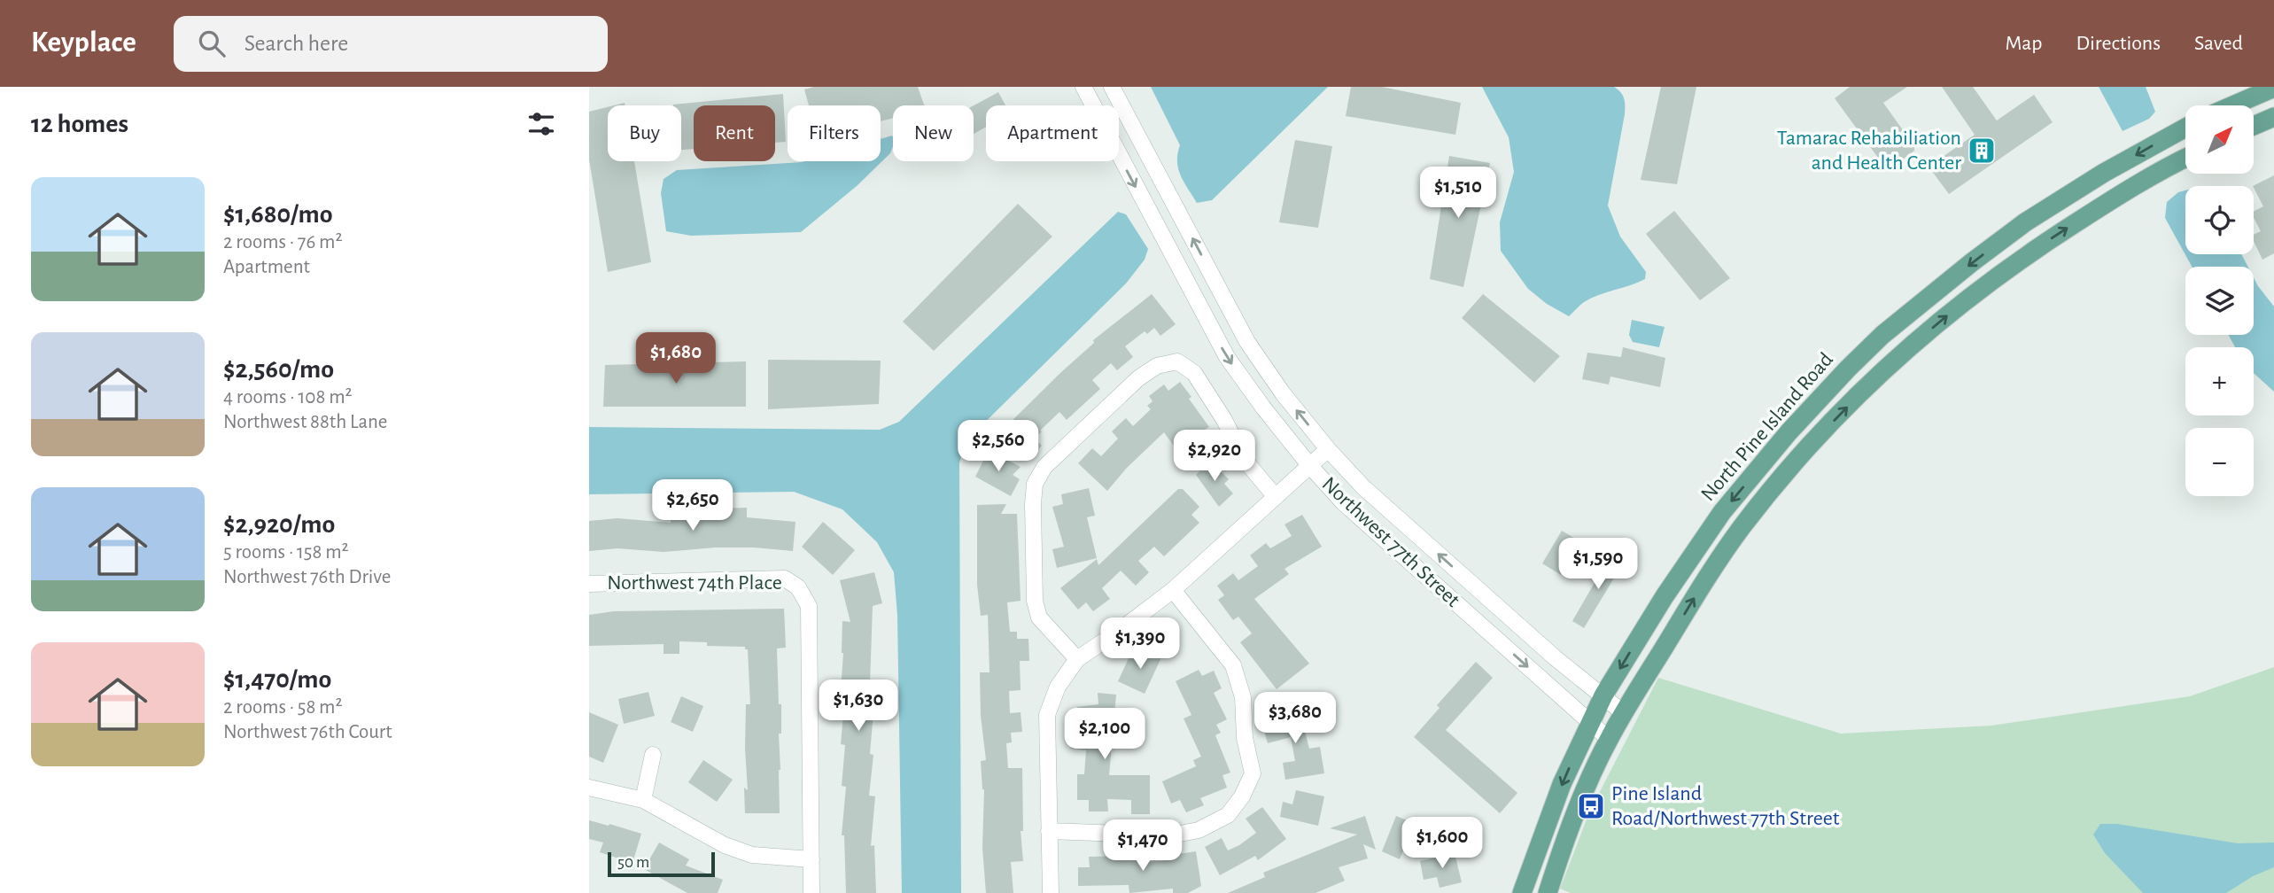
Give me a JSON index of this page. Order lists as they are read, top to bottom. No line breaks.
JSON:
{"streets":{"main road":["North Pine Island Road"],"street":["Northwest 77th Street","Northwest 74th Place"]},"crossings":[["North Pine Island Road","Northwest 77th Street"]],"places":{"building":["Tamarac Rehabiliation and Health Center"],"bus stop":["Pine Island Road/Northwest 77th Street"]},"scale_bar":"50 m","north":"top right","page":{"header":"Keyplace","search":"Search here","nav":["Map","Directions","Saved"],"heading":"12 homes","map_buttons":["+","−"],"chip":["Buy","Rent","Filters","New","Apartment"],"list":[{"name":"$1,680/mo","note":"2 rooms · 76 m² · Apartment"},{"name":"$2,560/mo","note":"4 rooms · 108 m² · Northwest 88th Lane"},{"name":"$2,920/mo","note":"5 rooms · 158 m² · Northwest 76th Drive"},{"name":"$1,470/mo","note":"2 rooms · 58 m² · Northwest 76th Court"}],"price":["$1,510","$1,680","$2,560","$2,920","$2,650","$1,590","$1,390","$1,630","$3,680","$2,100","$1,600","$1,470"],"scale":"50 m"}}
